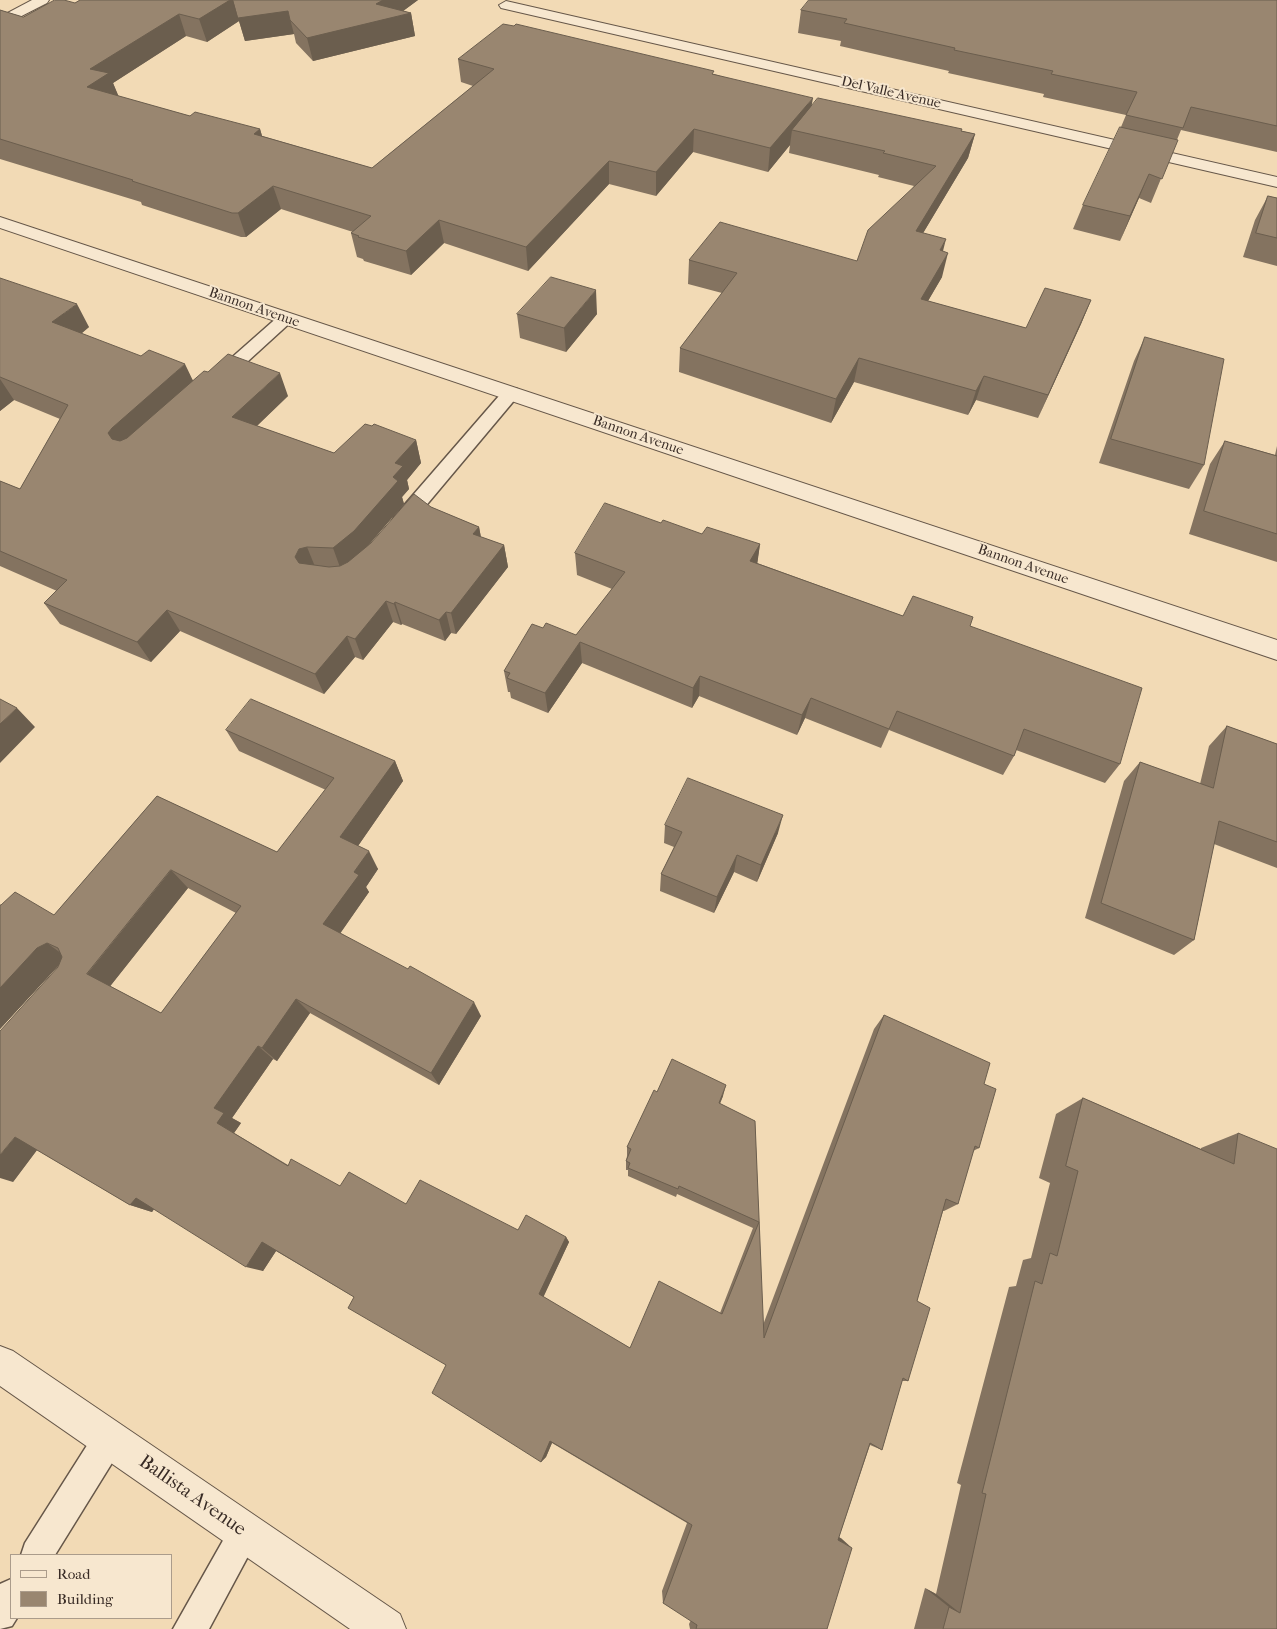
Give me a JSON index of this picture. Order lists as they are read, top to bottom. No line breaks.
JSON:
{"streets":{"street":["Del Valle Avenue","Bannon Avenue","Ballista Avenue"]},"legend":["Road","Building"]}
